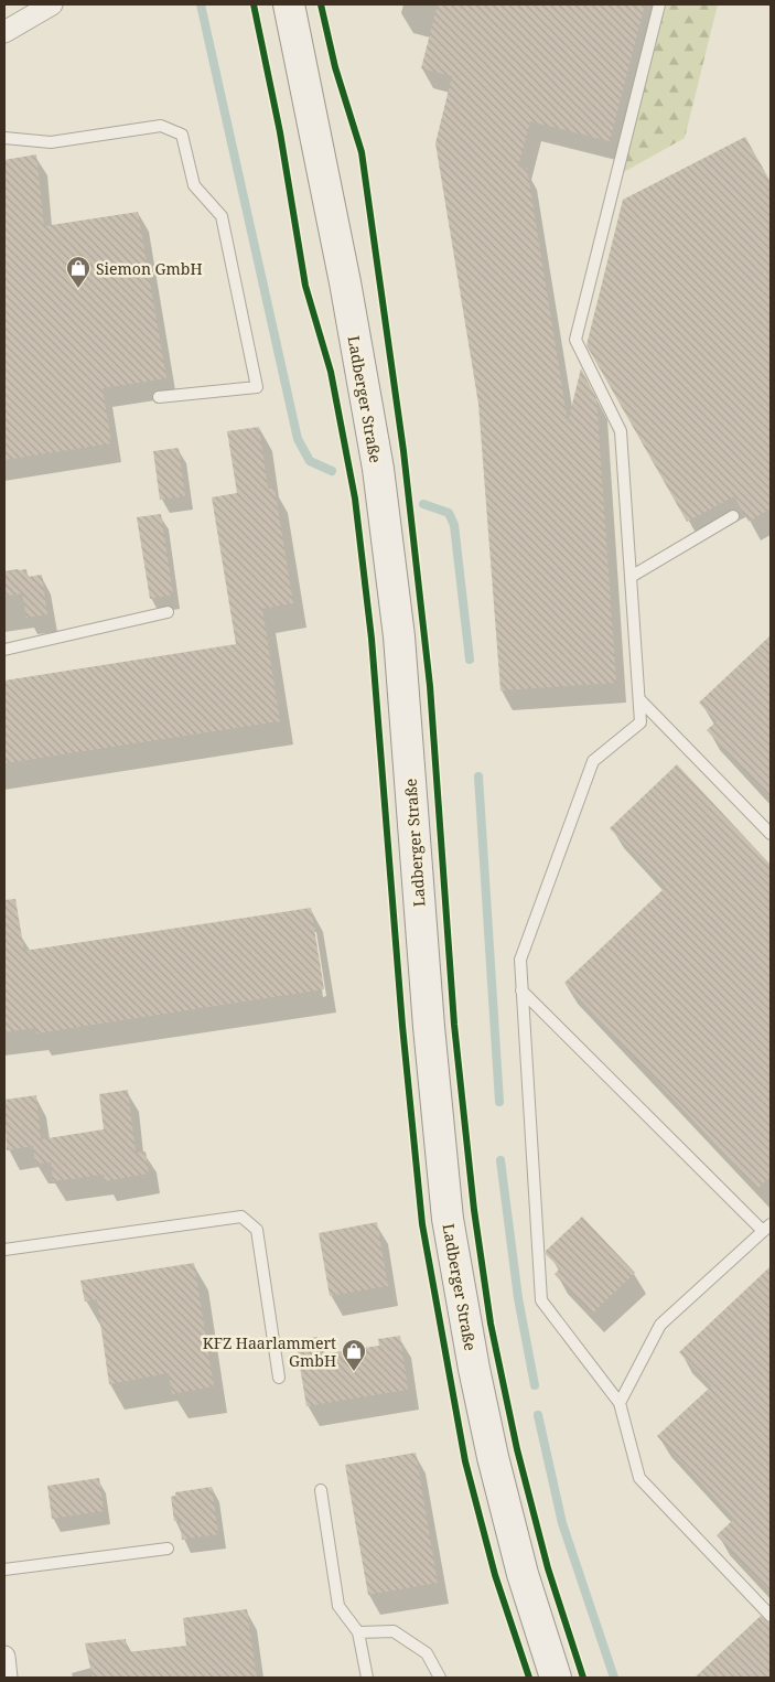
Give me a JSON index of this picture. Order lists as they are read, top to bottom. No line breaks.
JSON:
{"streets":{"main road":["Ladberger Straße"]},"places":{"shop":["Siemon GmbH","KFZ Haarlammert GmbH"]}}
